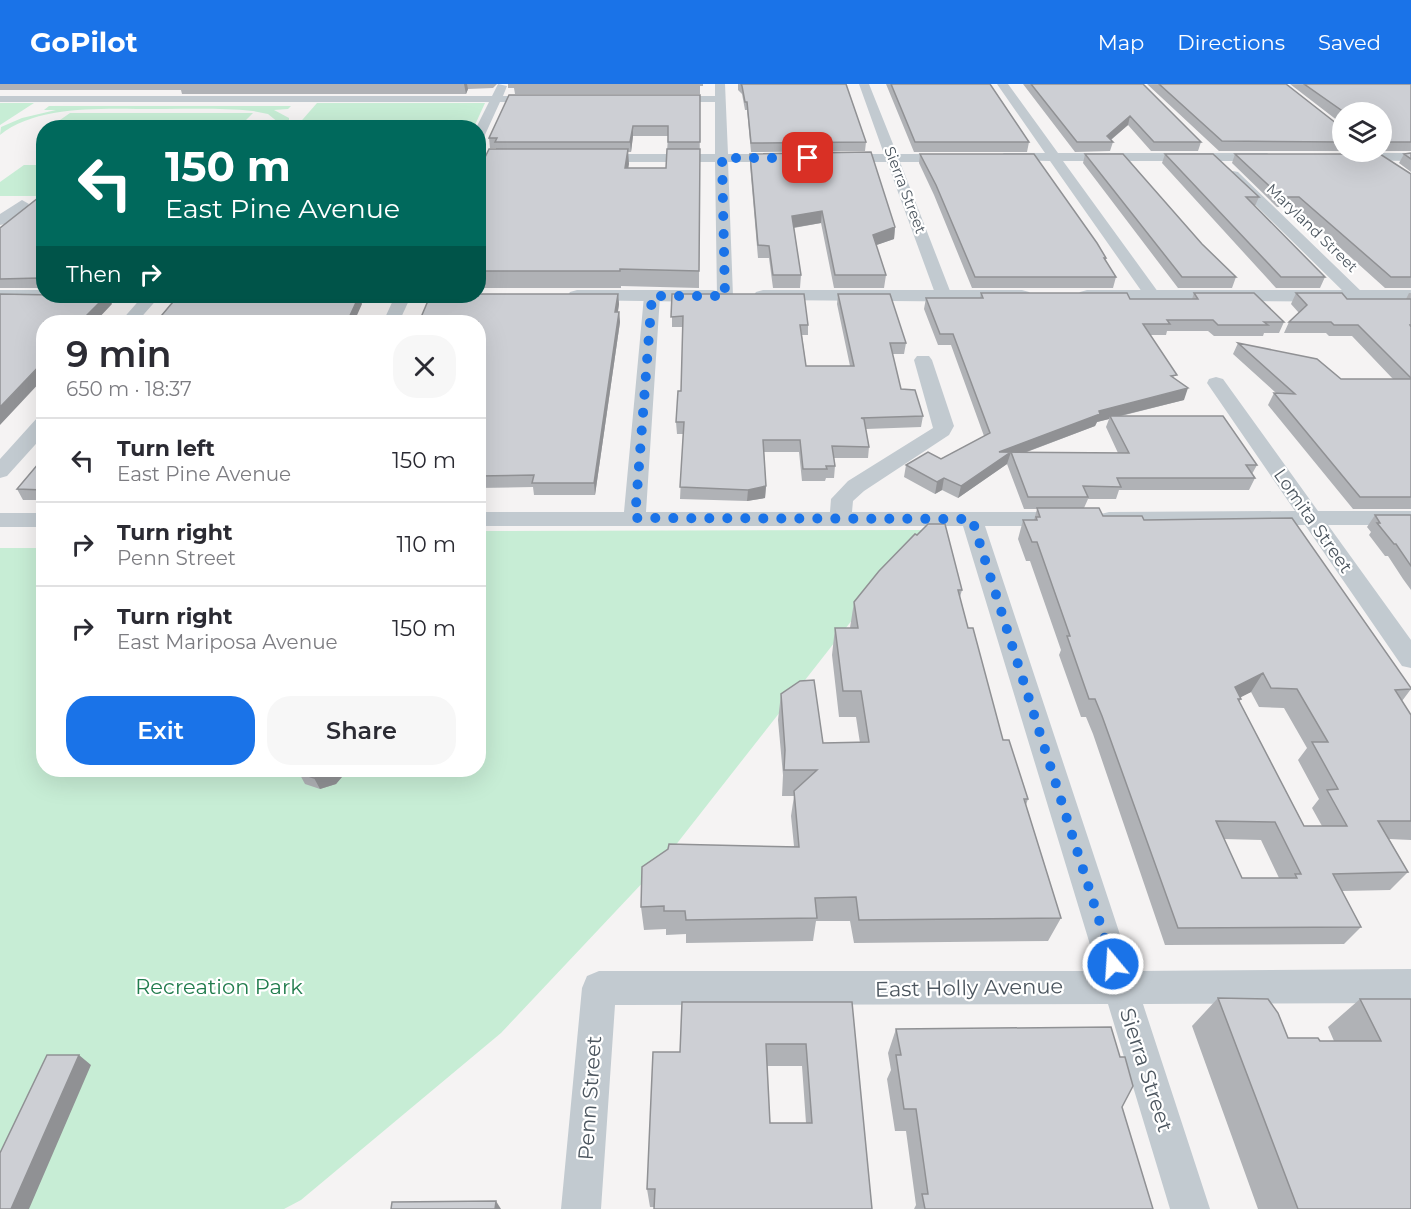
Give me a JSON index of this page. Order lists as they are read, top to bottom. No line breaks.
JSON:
{"streets":{"street":["Sierra Street","Maryland Street","Lomita Street","East Holly Avenue","Penn Street"]},"crossings":[["Sierra Street","East Holly Avenue"],["East Holly Avenue","Penn Street"]],"parks":["Recreation Park"],"page":{"header":"GoPilot","nav":["Map","Directions","Saved"],"turn":["150 m","East Pine Avenue"],"then":"Then","heading":["9 min","650 m · 18:37"],"list":[{"name":"Turn left","note":"East Pine Avenue","value":"150 m"},{"name":"Turn right","note":"Penn Street","value":"110 m"},{"name":"Turn right","note":"East Mariposa Avenue","value":"150 m"}],"buttons":["Exit","Share"]}}
